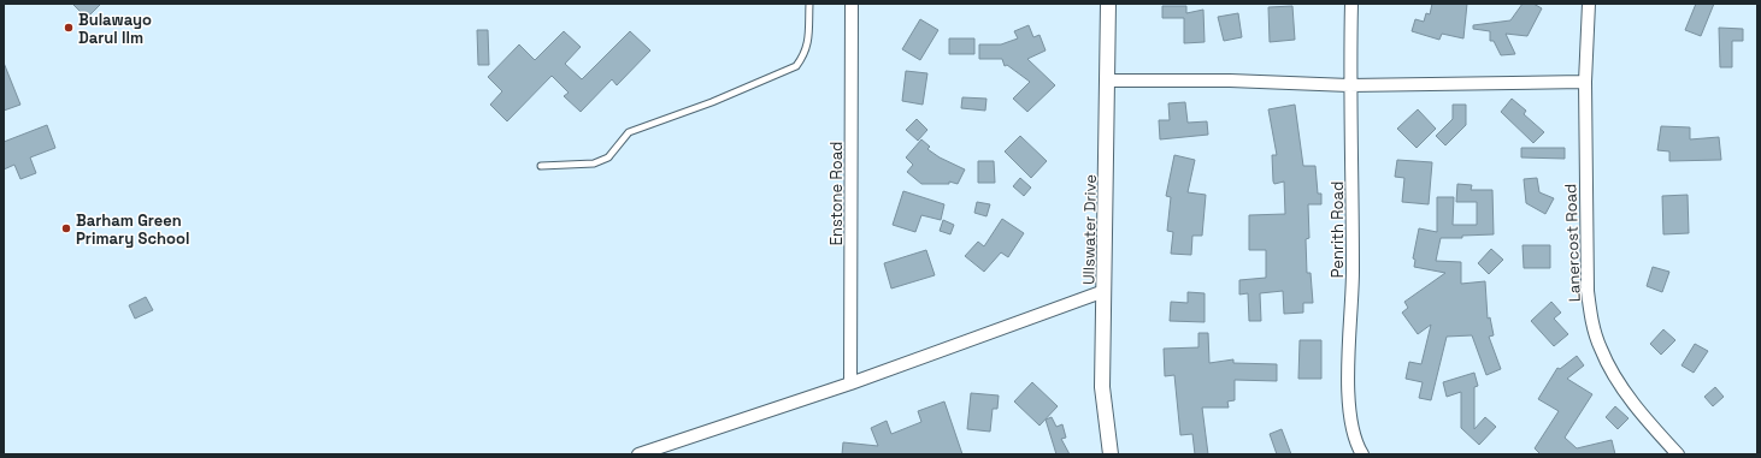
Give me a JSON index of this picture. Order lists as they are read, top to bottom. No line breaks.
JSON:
{"streets":{"street":["Enstone Road","Ullswater Drive","Penrith Road","Lanercost Road"]},"places":["Bulawayo Darul Ilm","Barham Green Primary School"]}
